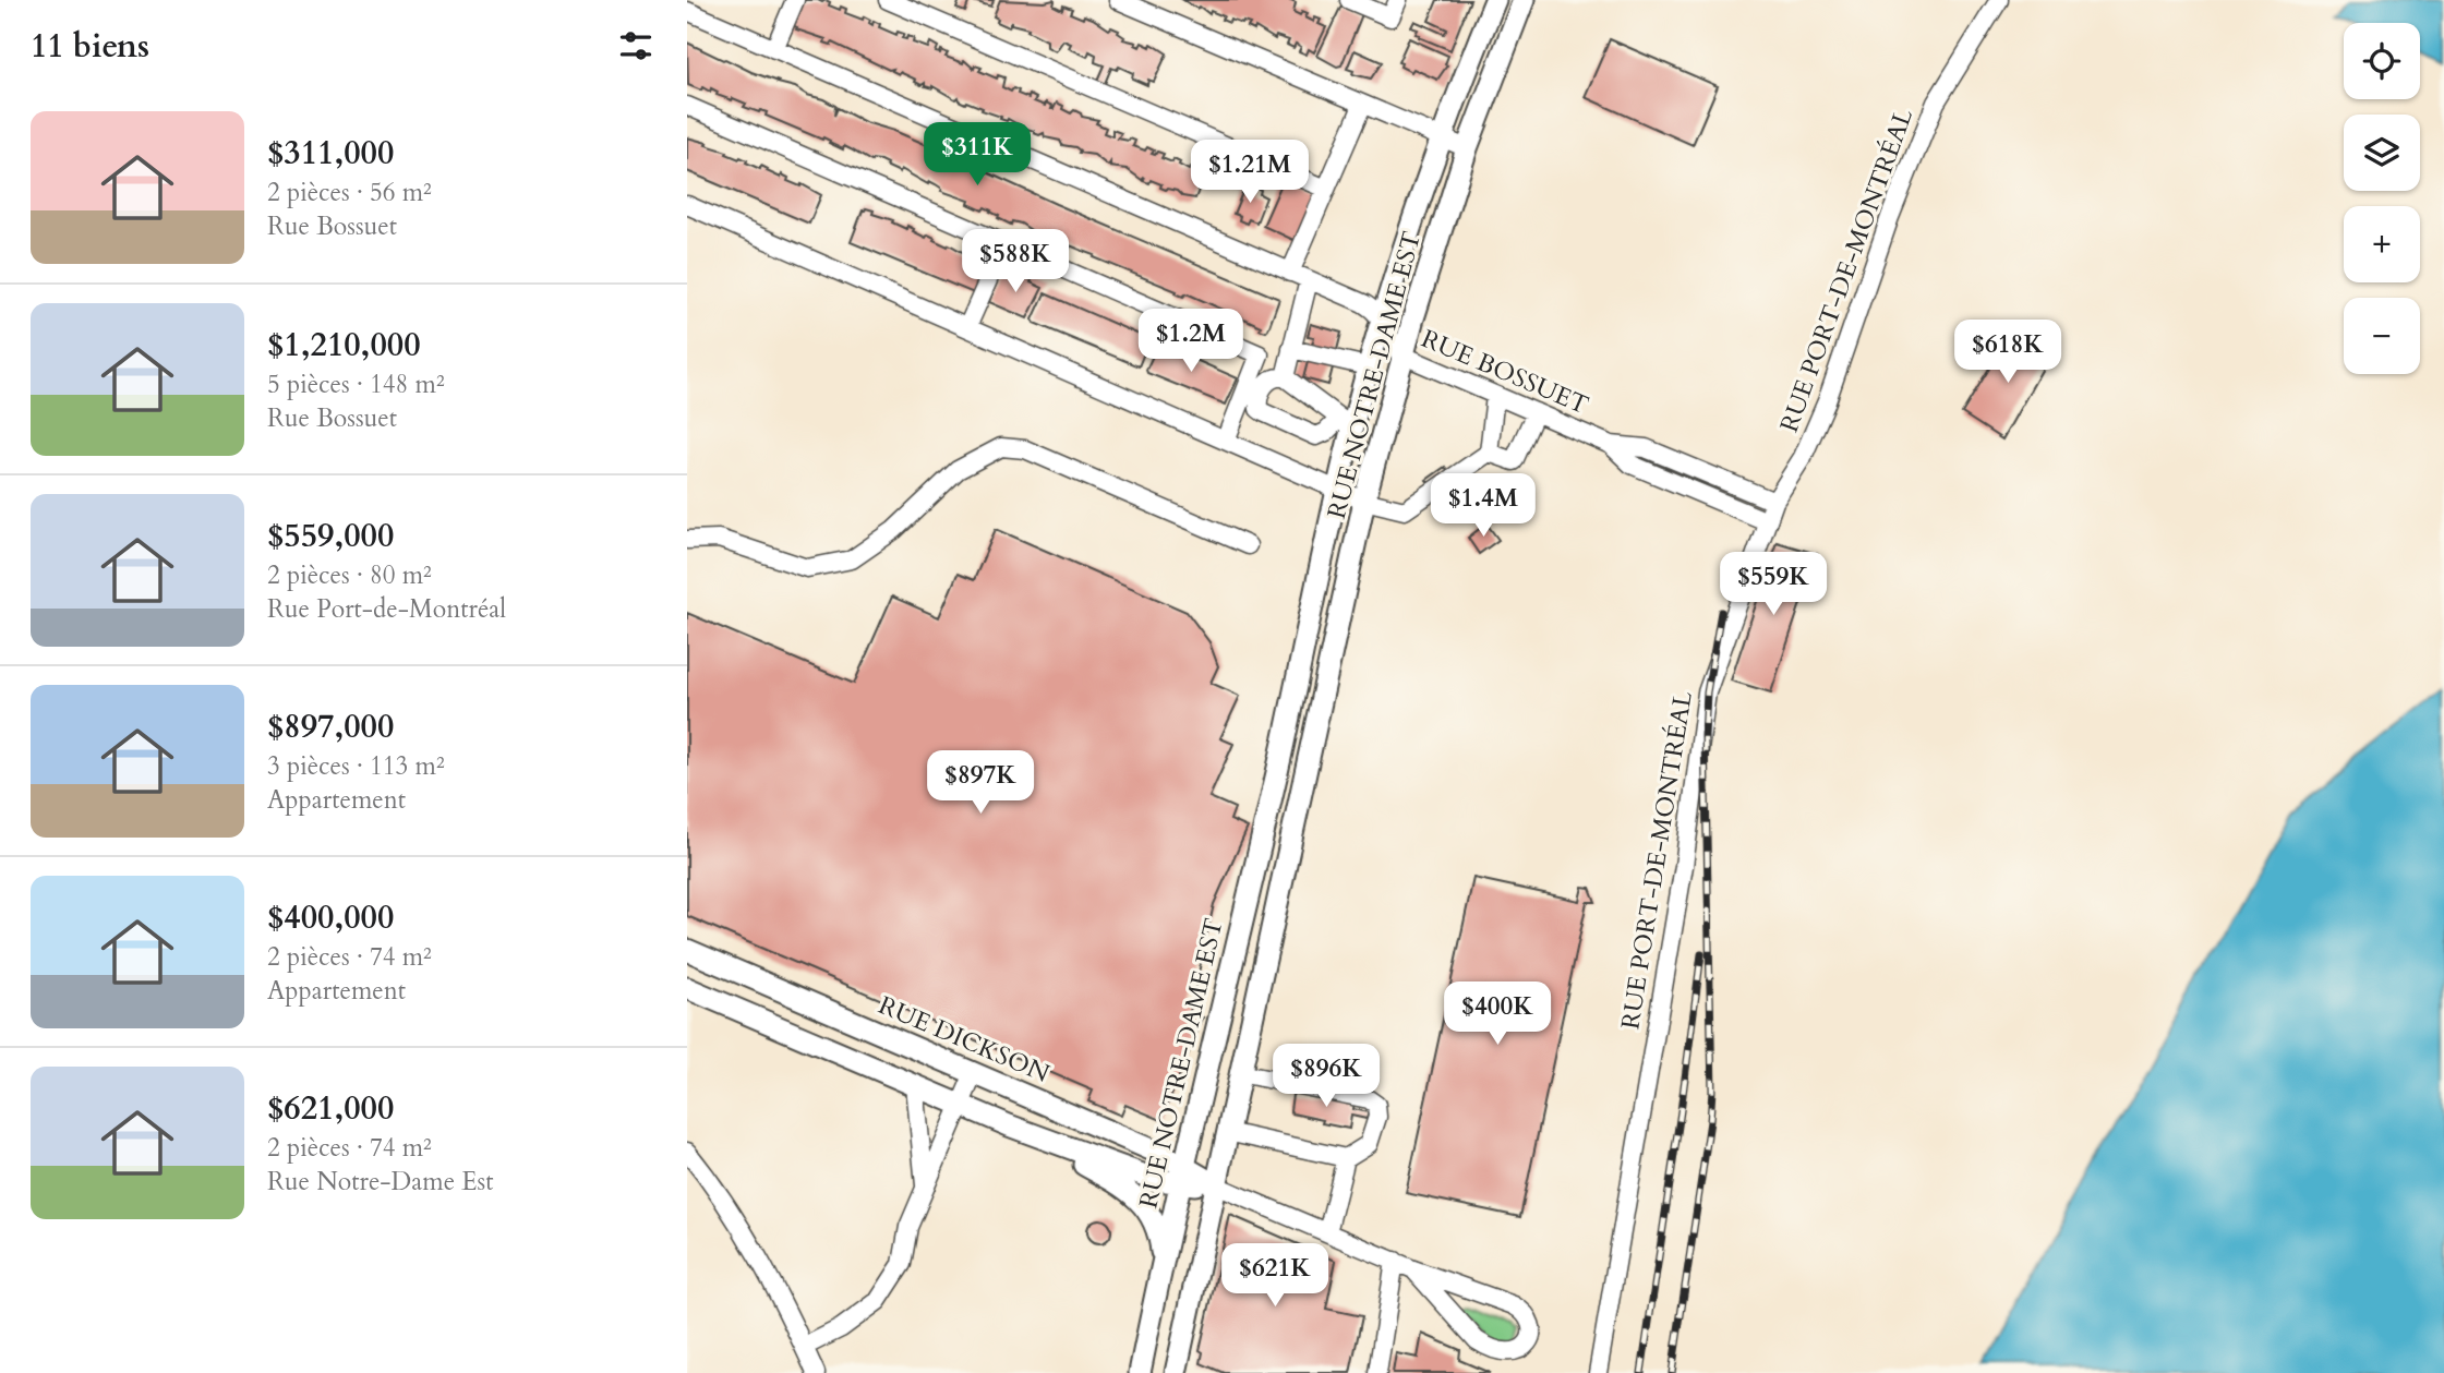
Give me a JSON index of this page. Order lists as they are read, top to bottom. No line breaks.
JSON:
{"streets":{"main road":["RUE NOTRE-DAME EST","RUE DICKSON"],"street":["RUE PORT-DE-MONTRÉAL","RUE BOSSUET"]},"crossings":[["RUE PORT-DE-MONTRÉAL","RUE BOSSUET"],["RUE BOSSUET","RUE NOTRE-DAME EST"],["RUE NOTRE-DAME EST","RUE DICKSON"]],"page":{"heading":"11 biens","map_buttons":["+","−"],"list":[{"name":"$311,000","note":"2 pièces · 56 m² · Rue Bossuet"},{"name":"$1,210,000","note":"5 pièces · 148 m² · Rue Bossuet"},{"name":"$559,000","note":"2 pièces · 80 m² · Rue Port-de-Montréal"},{"name":"$897,000","note":"3 pièces · 113 m² · Appartement"},{"name":"$400,000","note":"2 pièces · 74 m² · Appartement"},{"name":"$621,000","note":"2 pièces · 74 m² · Rue Notre-Dame Est"}],"price":["$311K","$1.21M","$588K","$1.2M","$618K","$1.4M","$559K","$897K","$400K","$896K","$621K"]}}
